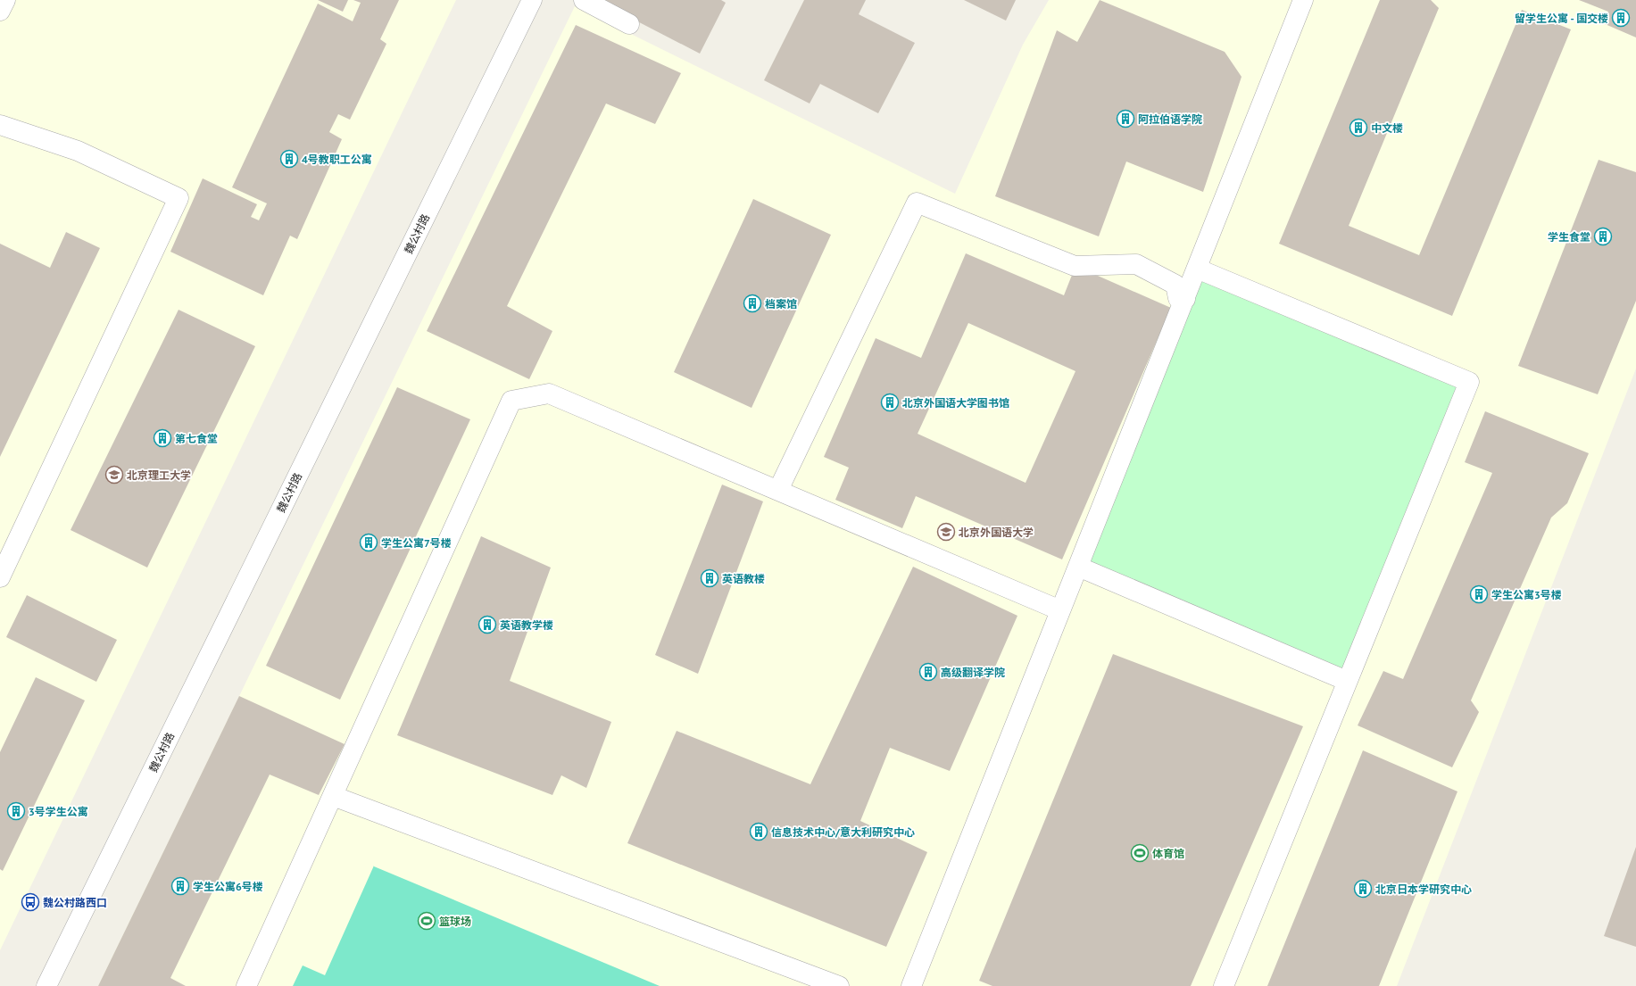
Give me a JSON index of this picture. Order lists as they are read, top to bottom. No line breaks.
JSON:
{"streets":{"street":["魏公村路"]},"places":{"building":["留学生公寓 - 国交楼","阿拉伯语学院","中文楼","4号教职工公寓","学生食堂","档案馆","北京外国语大学图书馆","第七食堂","学生公寓7号楼","英语教楼","学生公寓3号楼","英语教学楼","高级翻译学院","3号学生公寓","信息技术中心/意大利研究中心","学生公寓6号楼","北京日本学研究中心"],"school or university":["北京理工大学","北京外国语大学"],"sports":["体育馆","篮球场"],"bus stop":["魏公村路西口"]}}
